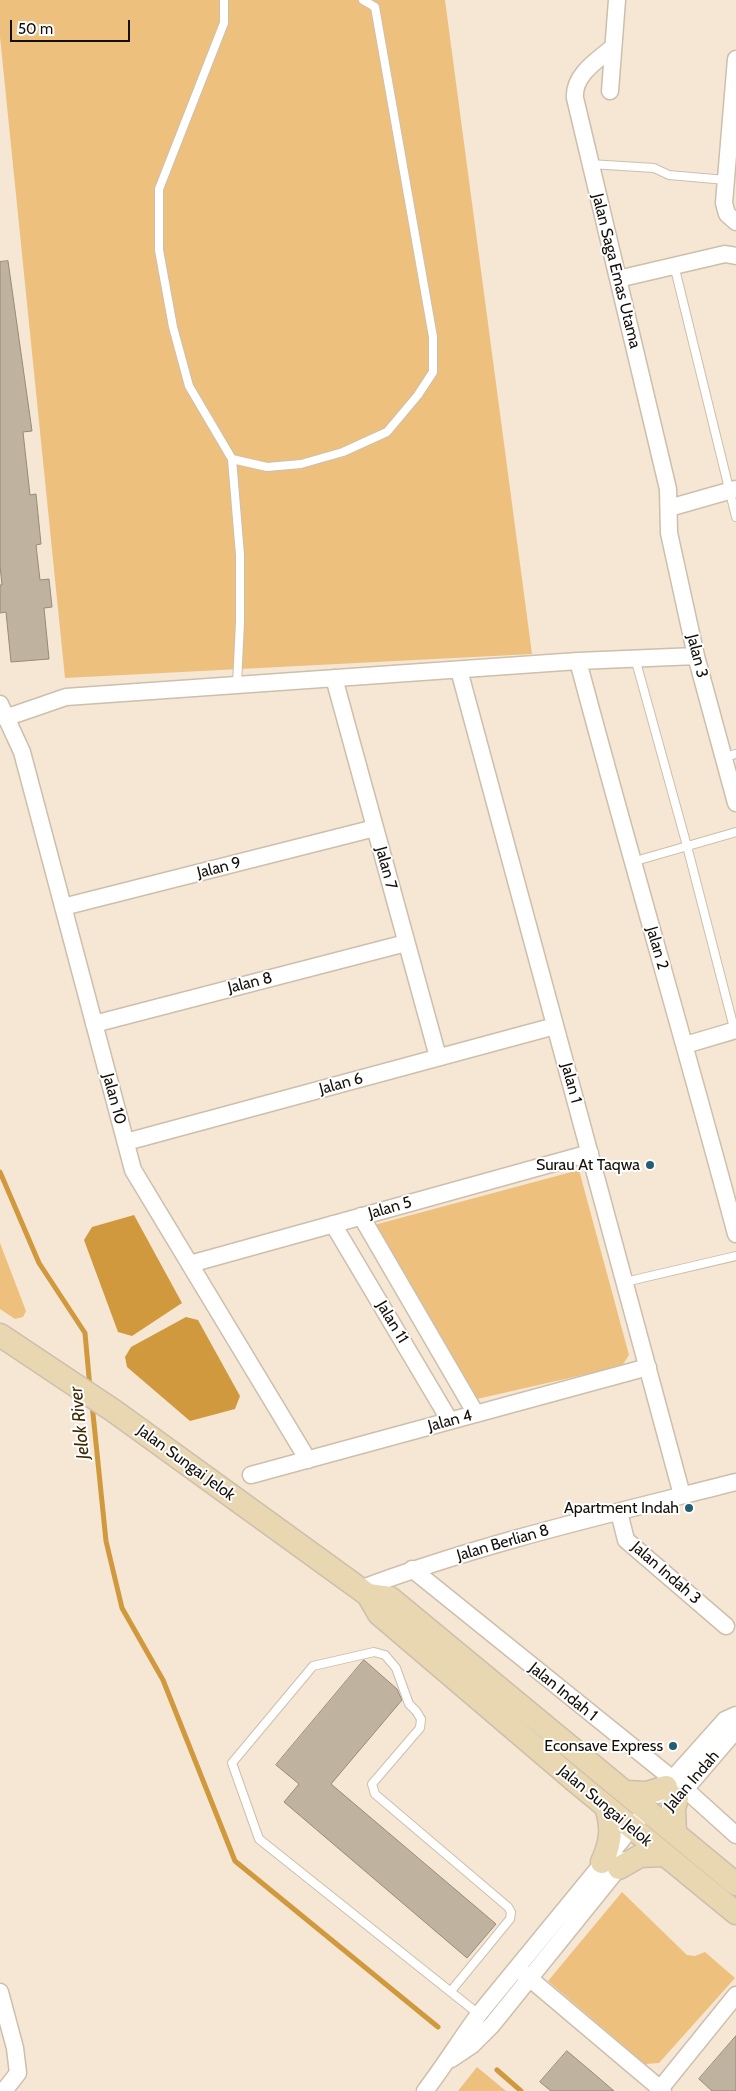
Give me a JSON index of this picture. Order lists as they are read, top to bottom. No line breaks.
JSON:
{"streets":{"street":["Jalan Saga Emas Utama","Jalan 3","Jalan 9","Jalan 7","Jalan 2","Jalan 8","Jalan 1","Jalan 6","Jalan 10","Jalan 5","Jalan 11","Jalan 4","Jalan Sungai Jelok","Jalan Berlian 8","Jalan Indah 3","Jalan Indah 1","Jalan Indah"]},"crossings":[["Jalan Saga Emas Utama","Jalan 3"],["Jalan 9","Jalan 7"],["Jalan 9","Jalan 10"],["Jalan 7","Jalan 8"],["Jalan 7","Jalan 6"],["Jalan 8","Jalan 10"],["Jalan 1","Jalan 6"],["Jalan 1","Jalan 5"],["Jalan 1","Jalan 4"],["Jalan 1","Jalan Berlian 8"],["Jalan 6","Jalan 10"],["Jalan 10","Jalan 5"],["Jalan 10","Jalan 4"],["Jalan 5","Jalan 11"],["Jalan 11","Jalan 4"],["Jalan Sungai Jelok","Jalan Berlian 8"],["Jalan Sungai Jelok","Jalan Indah"],["Jalan Berlian 8","Jalan Indah 3"],["Jalan Berlian 8","Jalan Indah 1"],["Jalan Indah 1","Jalan Indah"]],"water":["Jelok River"],"places":["Surau At Taqwa","Apartment Indah","Econsave Express"],"scale_bar":"50 m"}
